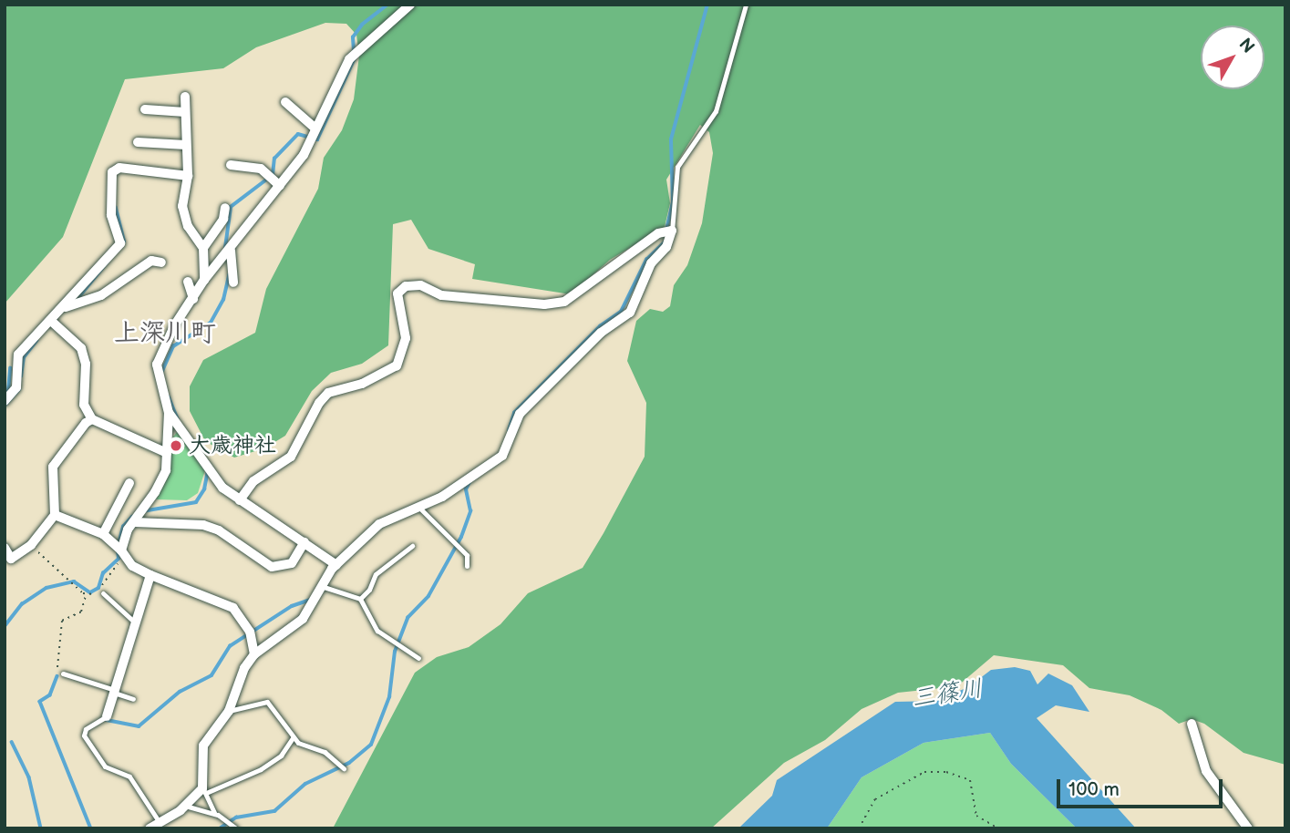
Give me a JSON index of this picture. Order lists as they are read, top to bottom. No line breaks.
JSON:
{"districts":["上深川町"],"water":["三篠川"],"places":["大歳神社"],"scale_bar":"100 m","north":"top right"}
